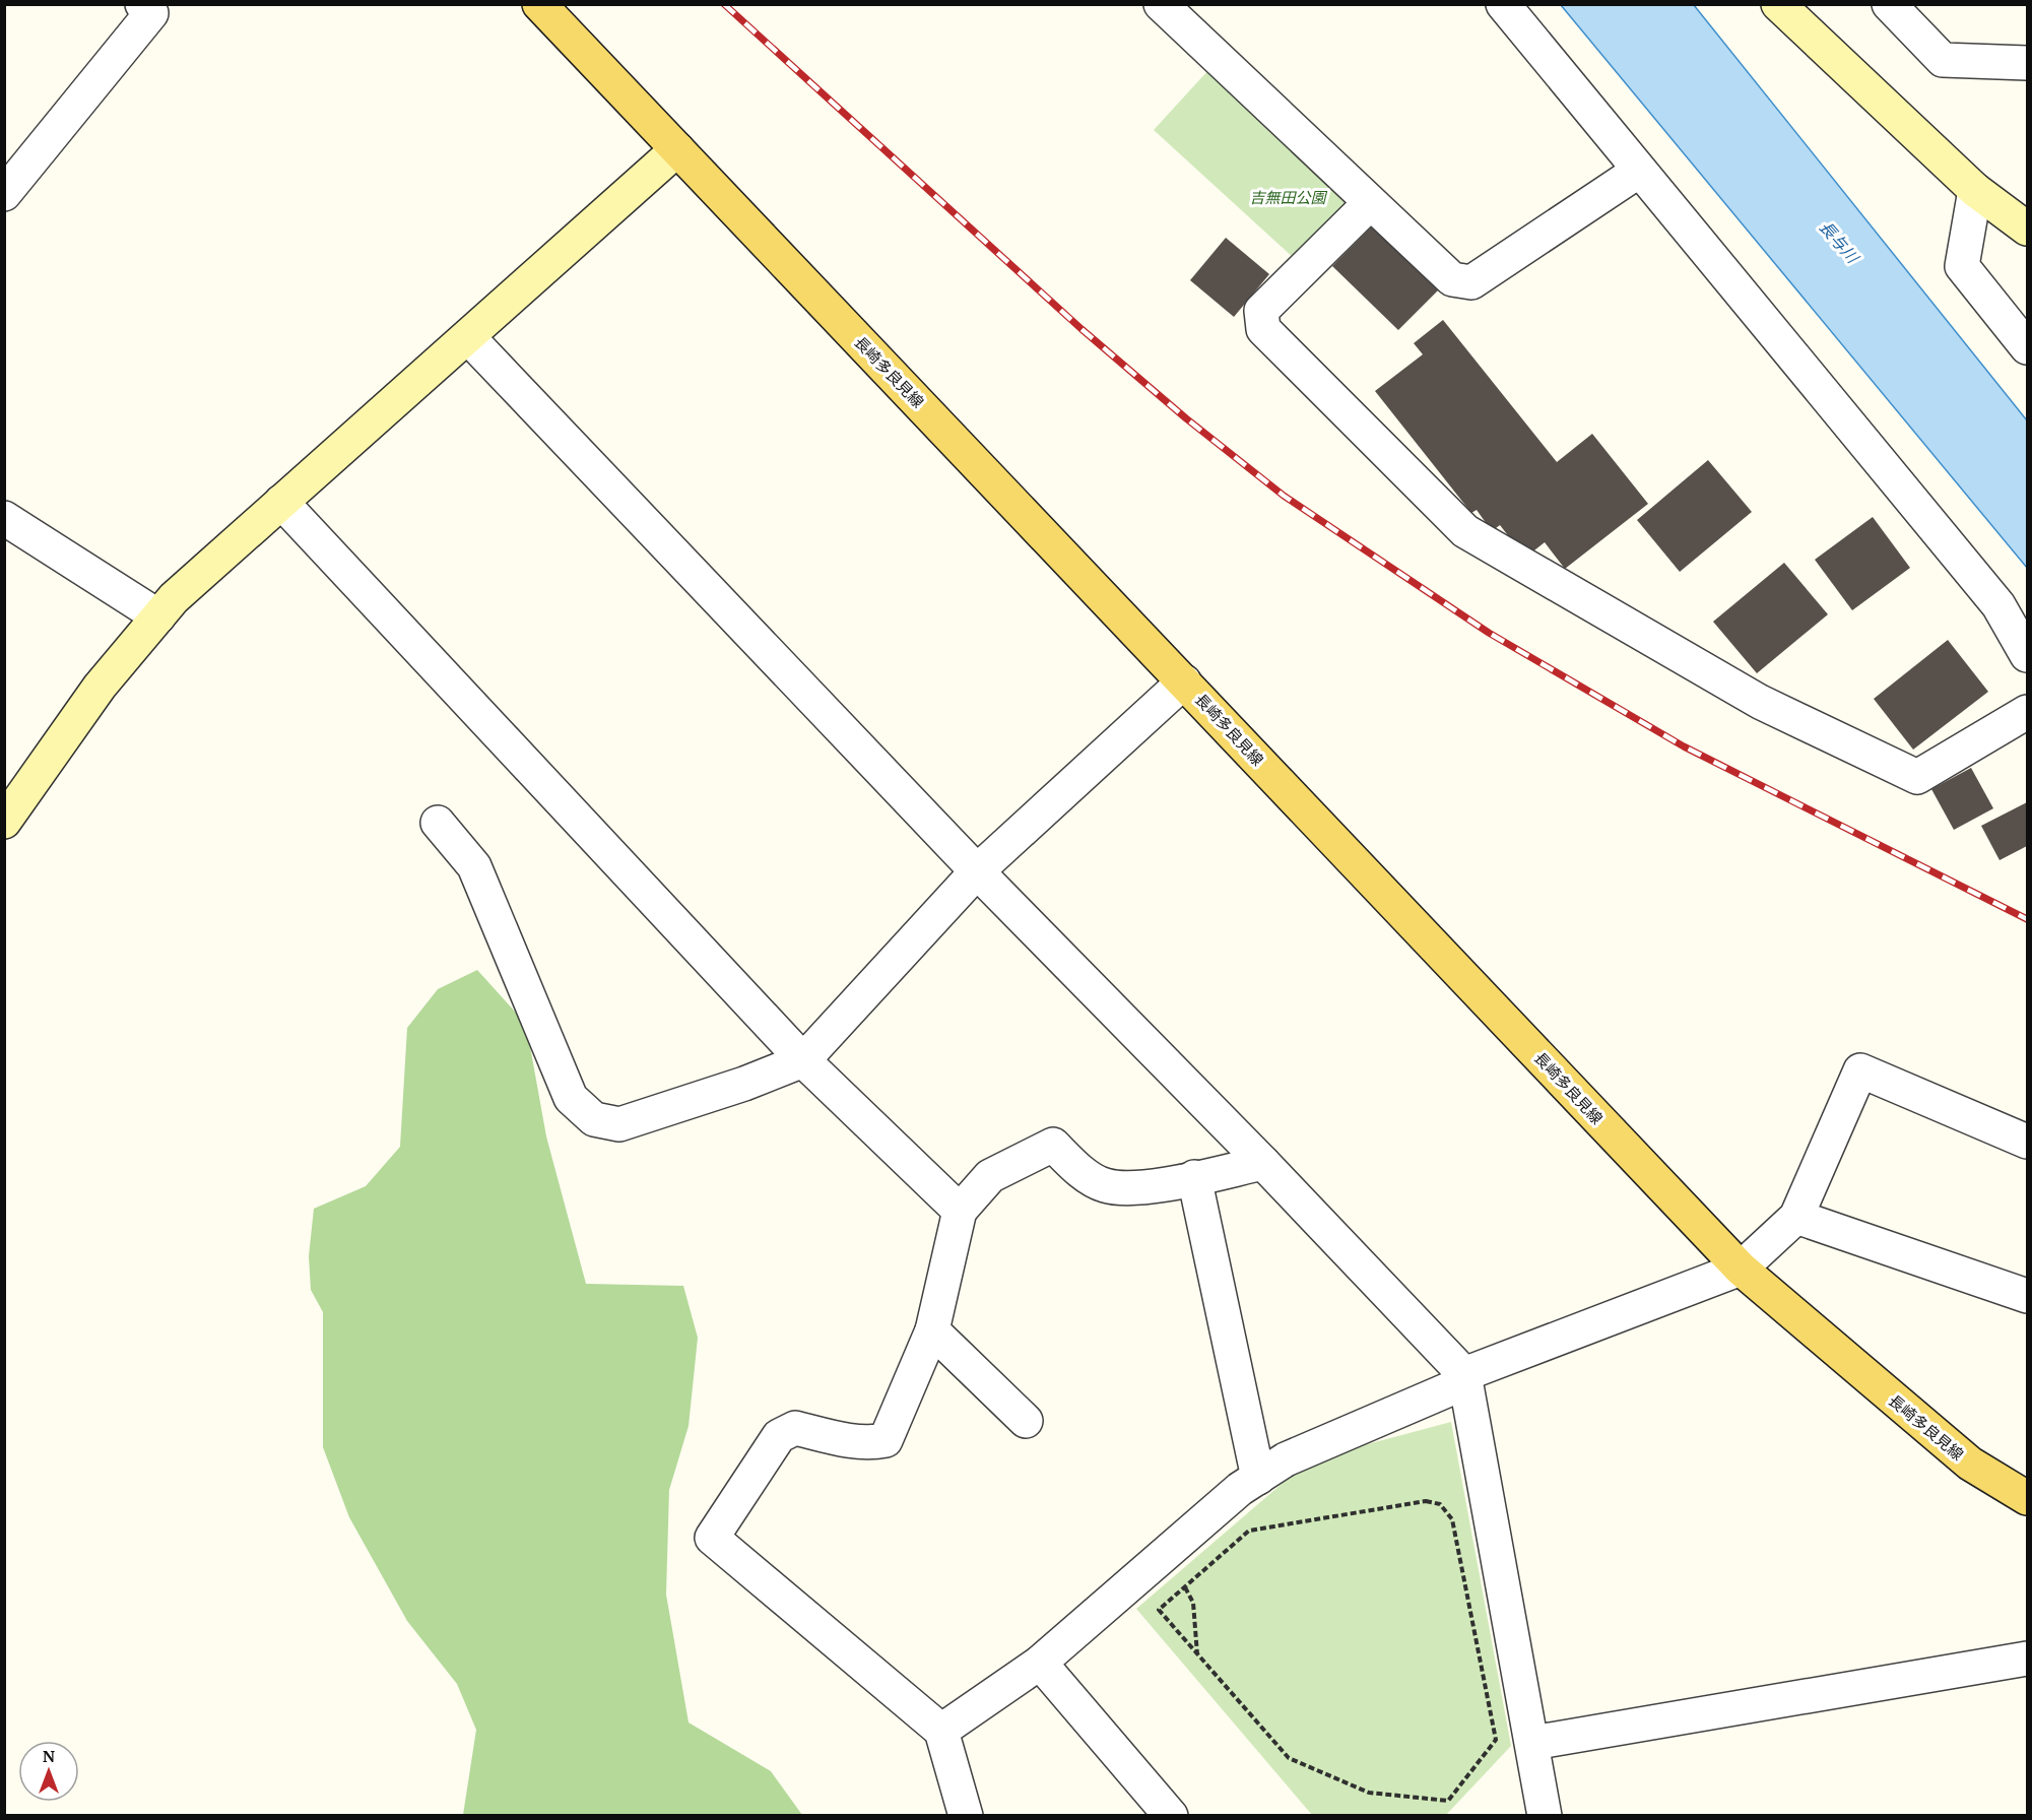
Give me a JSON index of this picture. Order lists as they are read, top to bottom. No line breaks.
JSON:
{"streets":{"main road":["長崎多良見線"]},"water":["長与川"],"parks":["吉無田公園"],"north":"top"}
